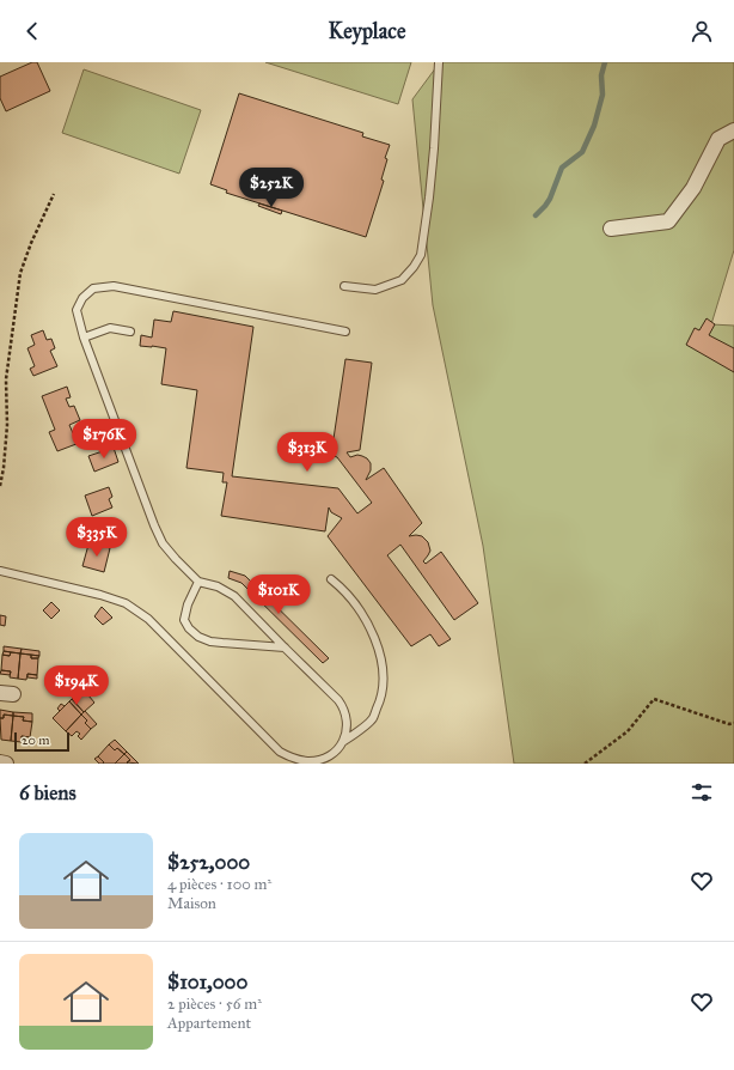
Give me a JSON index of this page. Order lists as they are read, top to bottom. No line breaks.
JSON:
{"scale_bar":"20 m","page":{"header":"Keyplace","price":["$252K","$176K","$313K","$335K","$101K","$194K"],"scale":"20 m","heading":"6 biens","list":[{"name":"$252,000","note":"4 pièces · 100 m² · Maison"},{"name":"$101,000","note":"2 pièces · 56 m² · Appartement"}]}}
